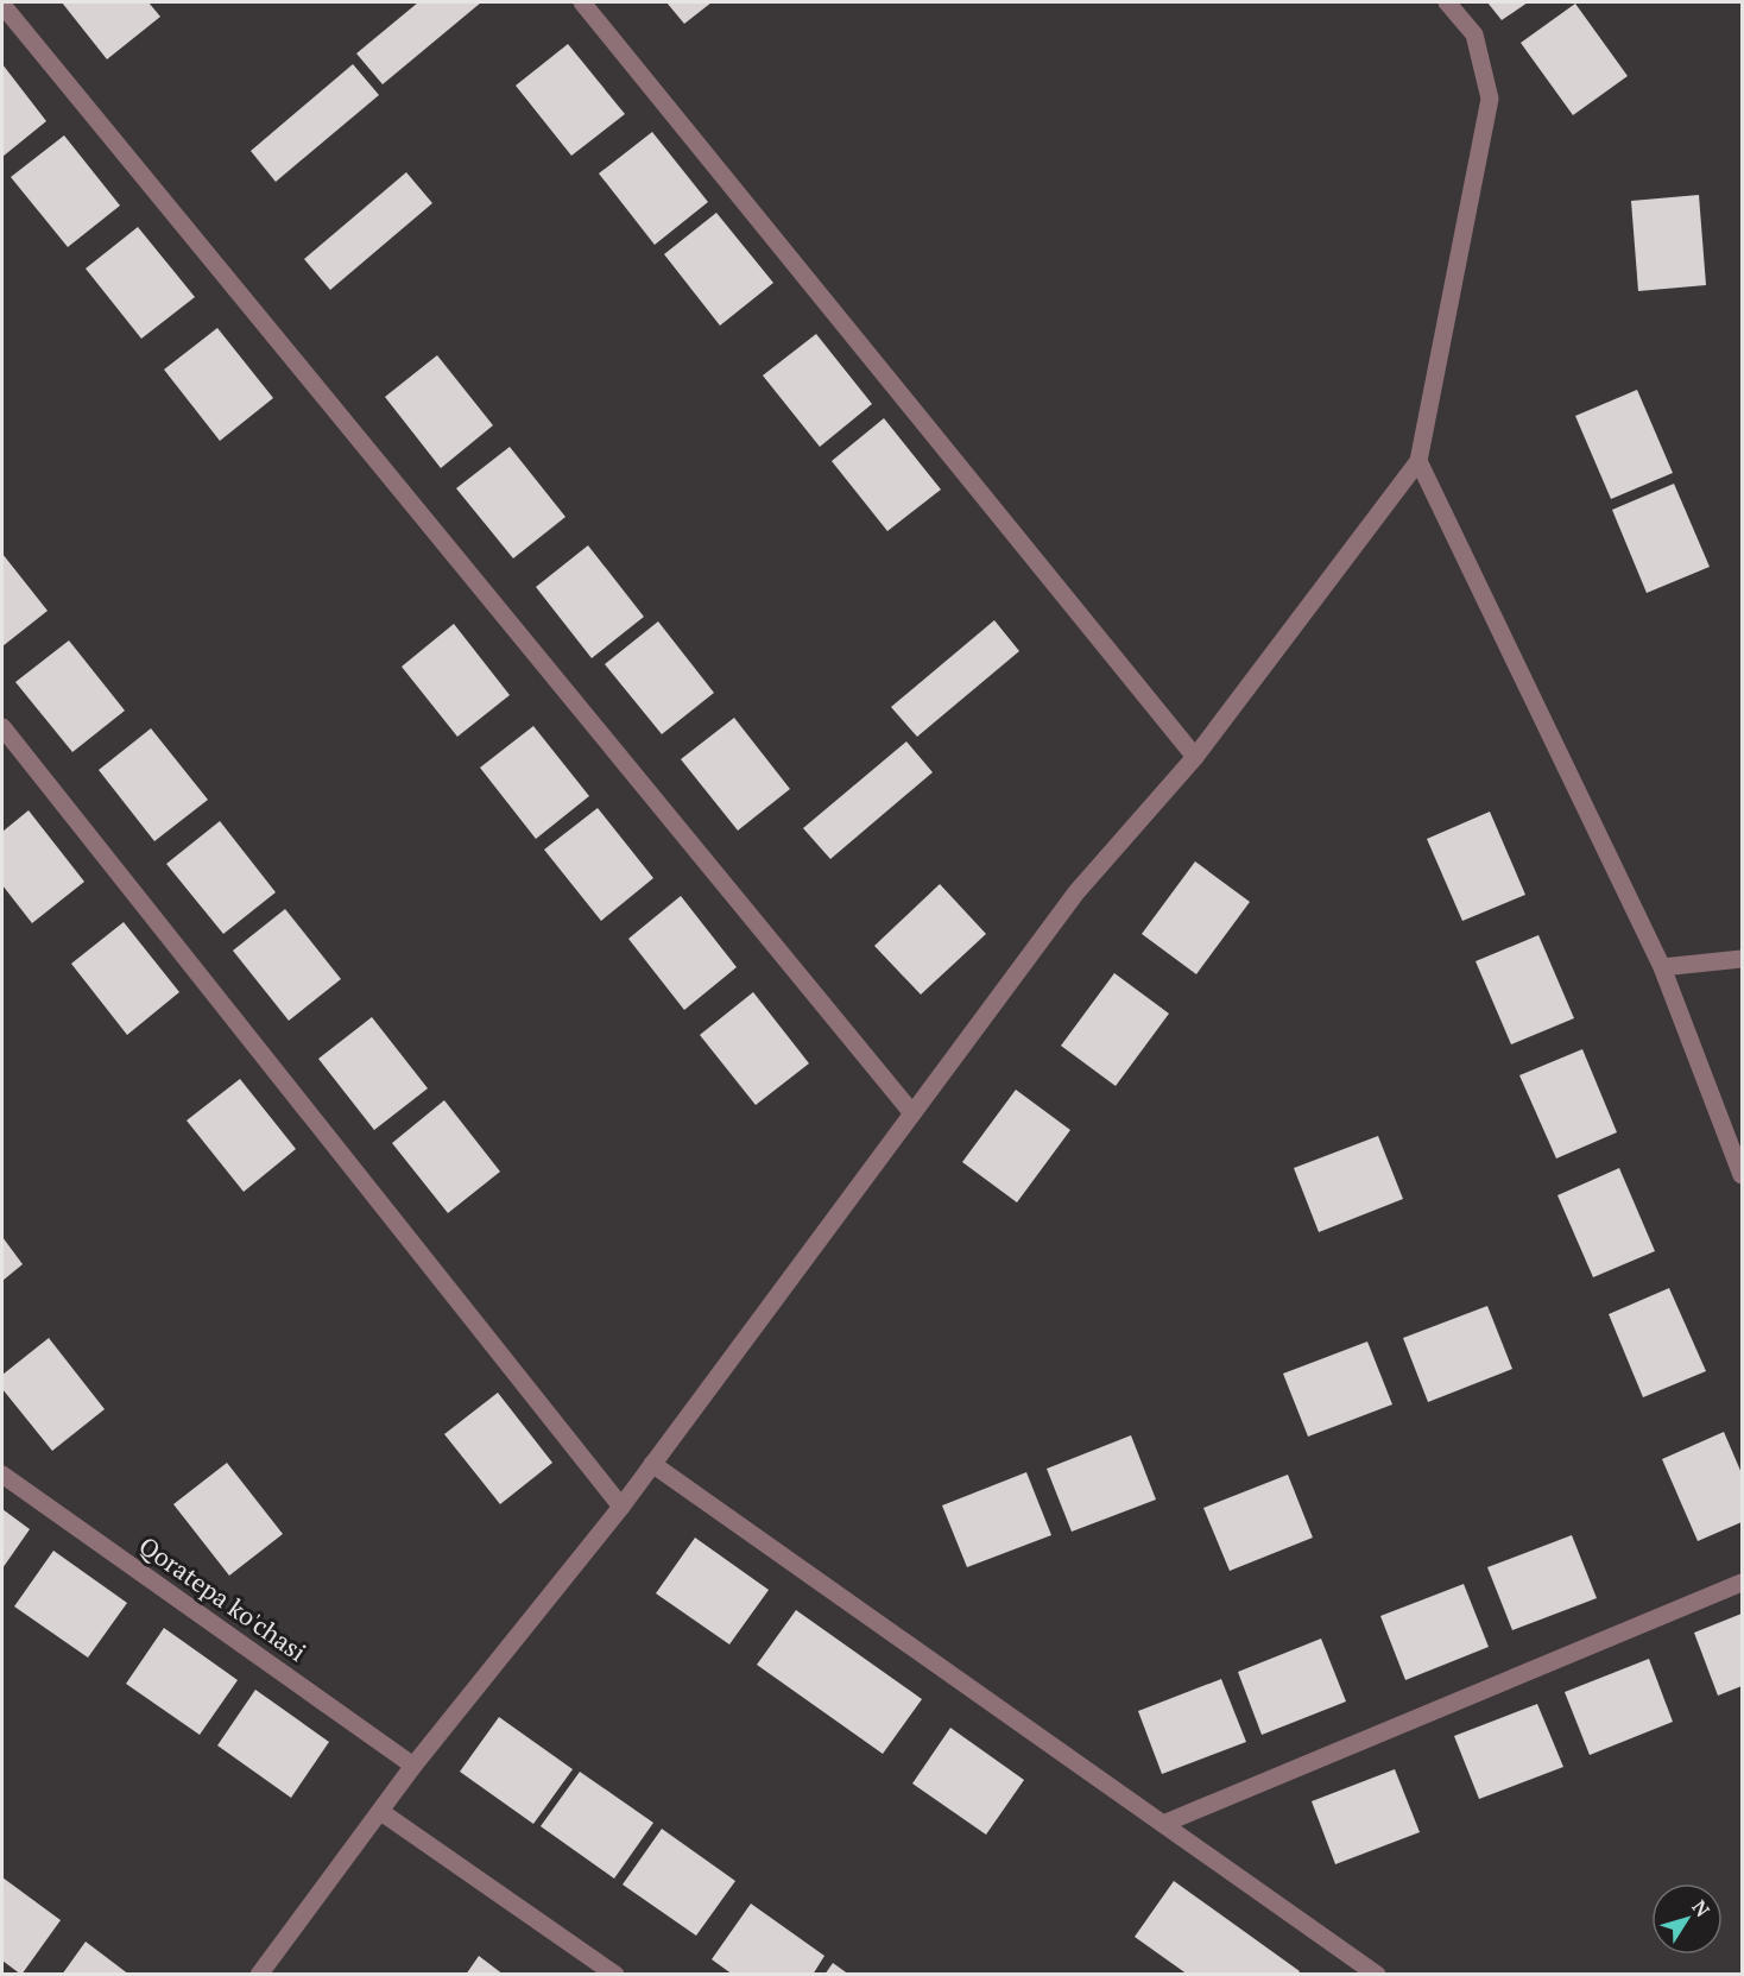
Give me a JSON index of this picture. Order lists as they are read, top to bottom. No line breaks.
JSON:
{"streets":{"street":["Qoratepa ko'chasi"]},"north":"top right"}
